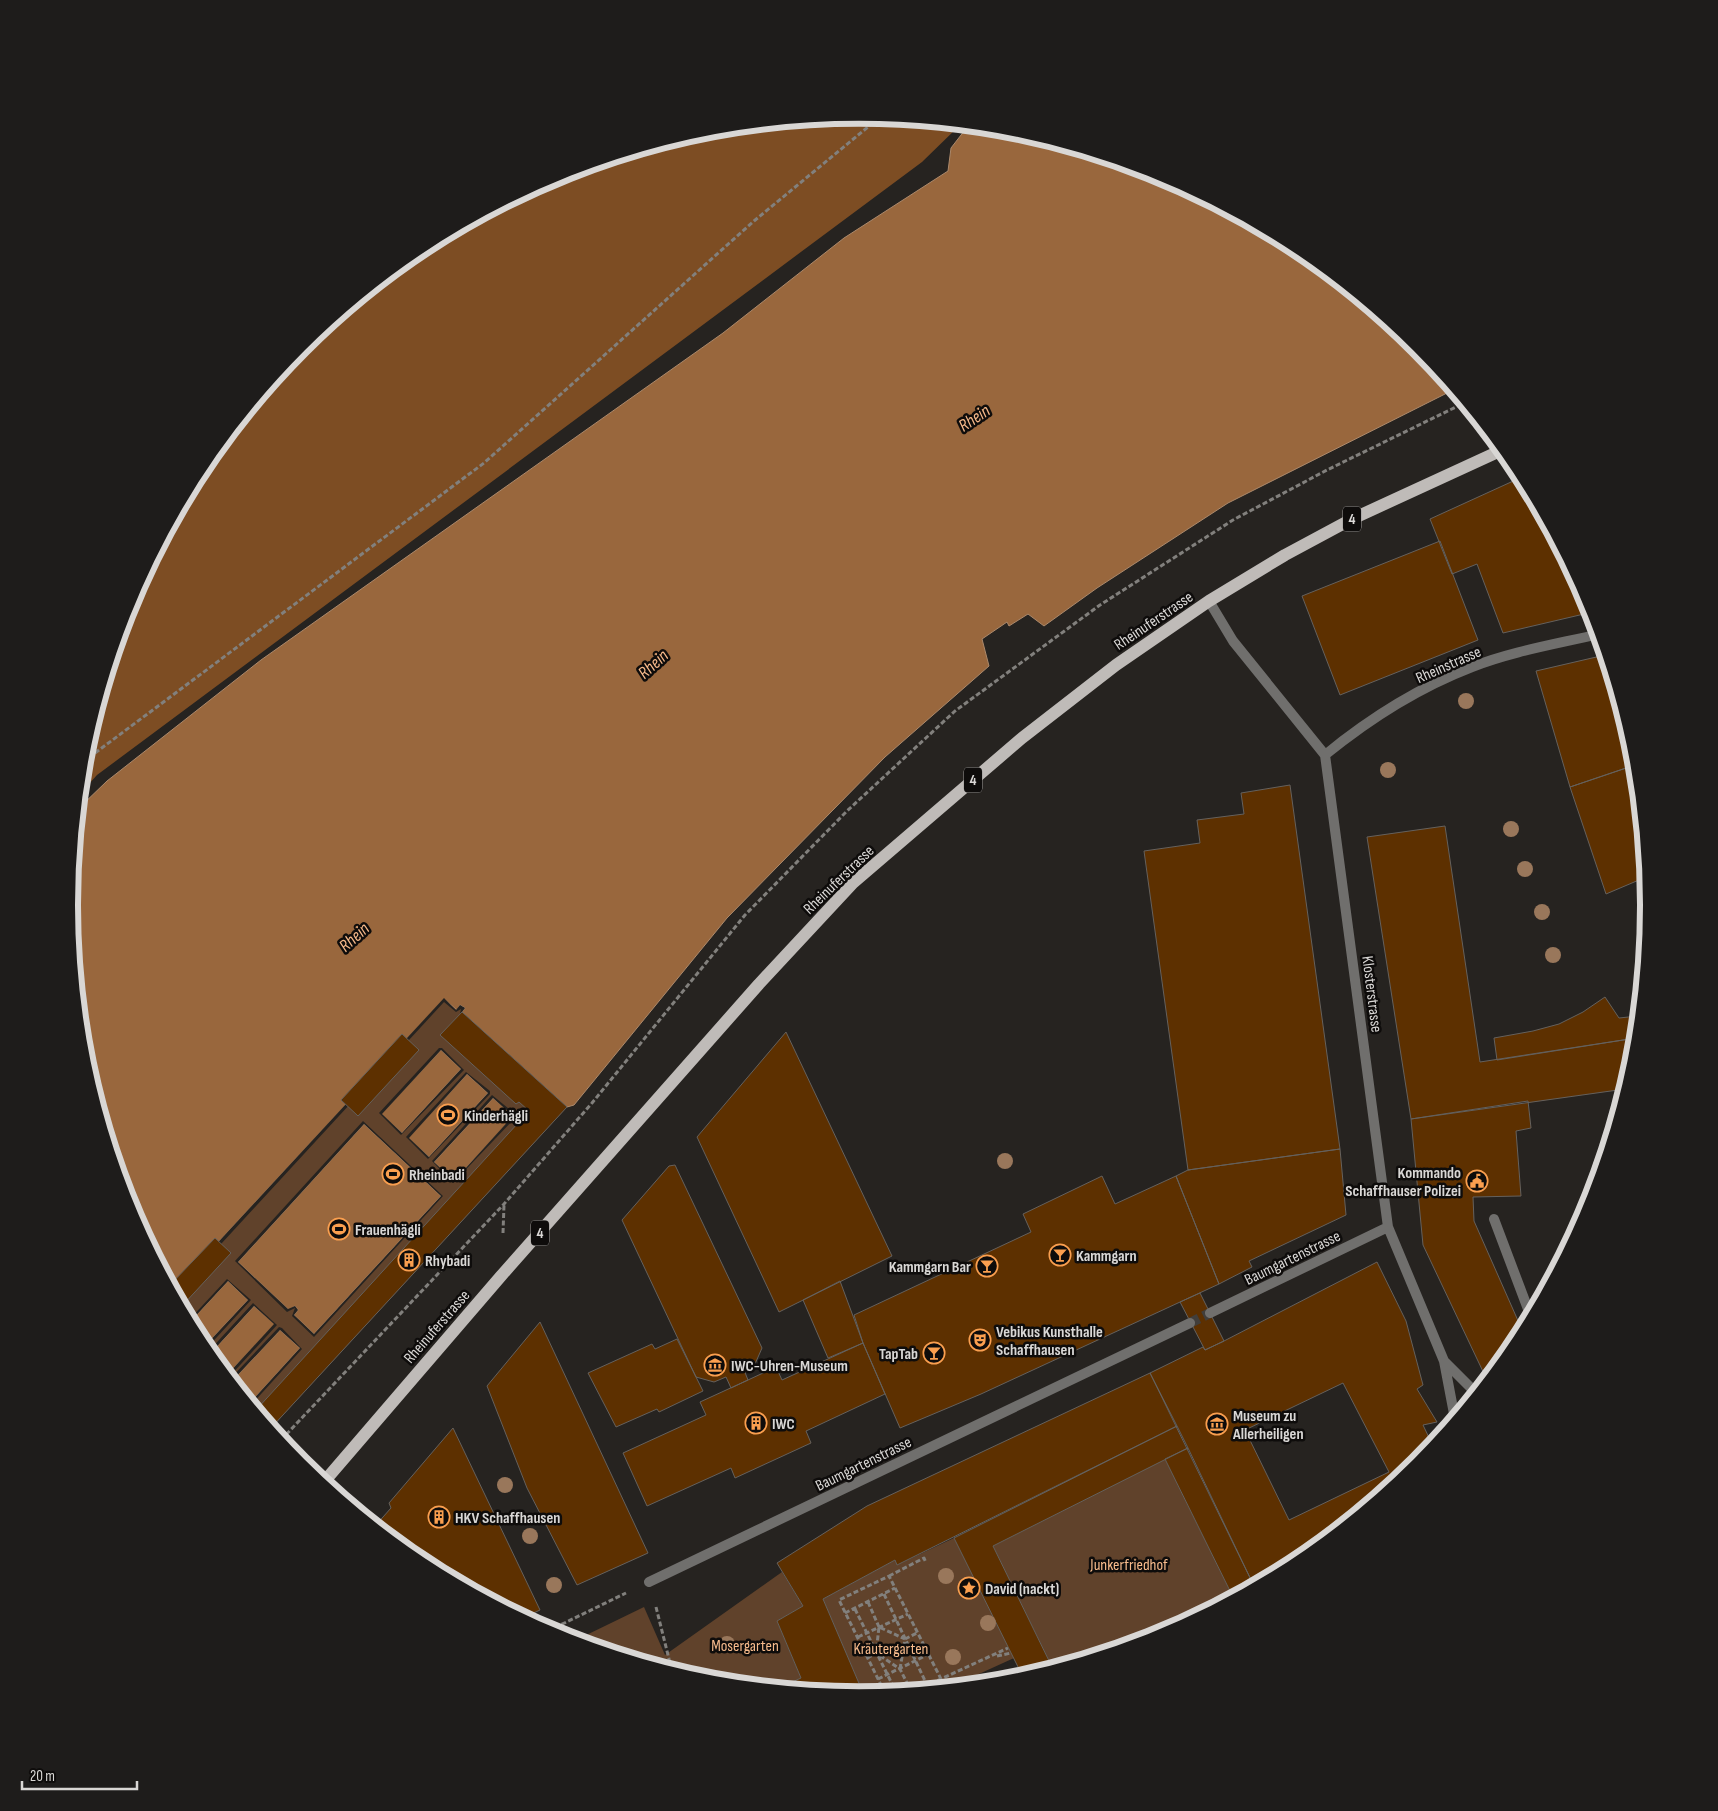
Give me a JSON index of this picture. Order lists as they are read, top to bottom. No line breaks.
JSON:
{"streets":{"main road":["4","Rheinuferstrasse"],"street":["Rheinstrasse","Klosterstrasse","Baumgartenstrasse"]},"crossings":[["Rheinstrasse","Klosterstrasse"],["Klosterstrasse","Baumgartenstrasse"]],"water":["Rhein"],"parks":["Junkerfriedhof","Mosergarten","Kräutergarten"],"places":{"sports":["Kinderhägli","Rheinbadi","Frauenhägli"],"public building":["Kommando Schaffhauser Polizei"],"bar":["Kammgarn","Kammgarn Bar","TapTab"],"building":["Rhybadi","IWC","HKV Schaffhausen"],"theatre":["Vebikus Kunsthalle Schaffhausen"],"museum":["IWC-Uhren-Museum","Museum zu Allerheiligen"],"place":["David (nackt)"]},"scale_bar":"20 m"}
